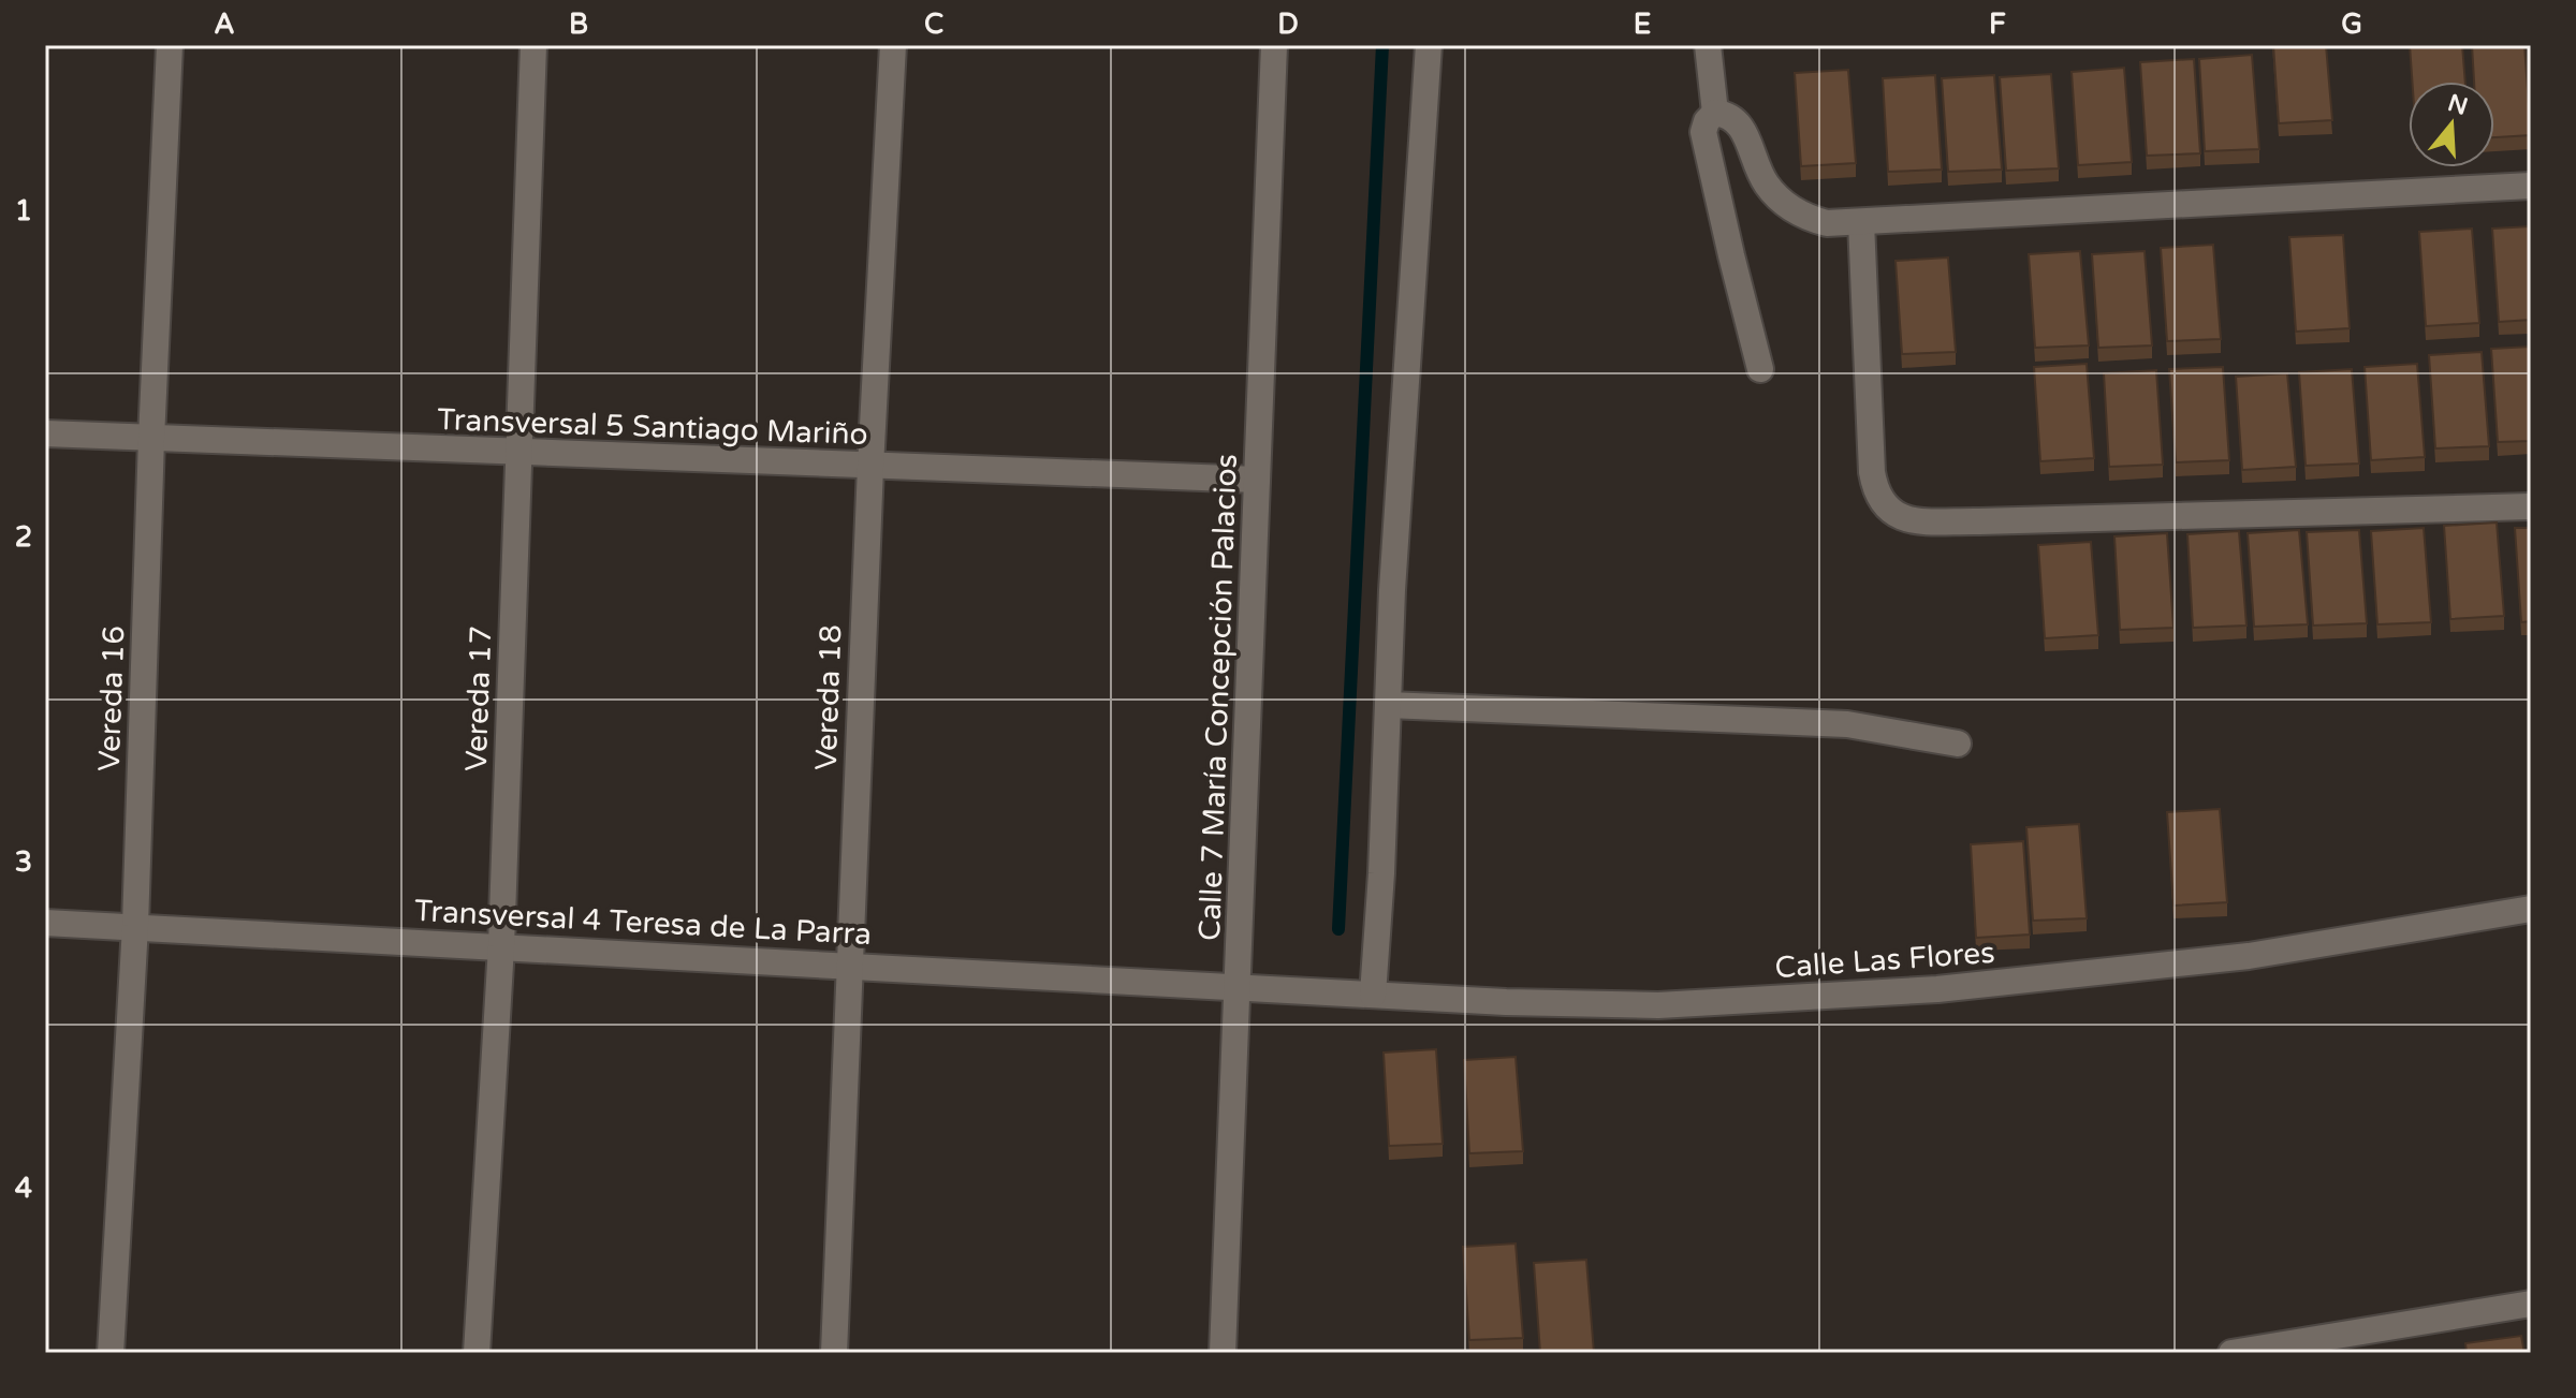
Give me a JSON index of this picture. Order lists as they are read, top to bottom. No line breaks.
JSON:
{"streets":{"street":["Transversal 5 Santiago Mariño","Vereda 18","Calle 7 María Concepción Palacios","Vereda 16","Vereda 17","Transversal 4 Teresa de La Parra","Calle Las Flores"]},"crossings":[["Transversal 5 Santiago Mariño","Vereda 18"],["Transversal 5 Santiago Mariño","Calle 7 María Concepción Palacios"],["Transversal 5 Santiago Mariño","Vereda 16"],["Transversal 5 Santiago Mariño","Vereda 17"],["Vereda 18","Transversal 4 Teresa de La Parra"],["Calle 7 María Concepción Palacios","Transversal 4 Teresa de La Parra"],["Calle 7 María Concepción Palacios","Calle Las Flores"],["Vereda 16","Transversal 4 Teresa de La Parra"],["Vereda 17","Transversal 4 Teresa de La Parra"],["Transversal 4 Teresa de La Parra","Calle Las Flores"]],"north":"top","grid":{"columns":["A","B","C","D","E","F","G"],"rows":["1","2","3","4"]}}
